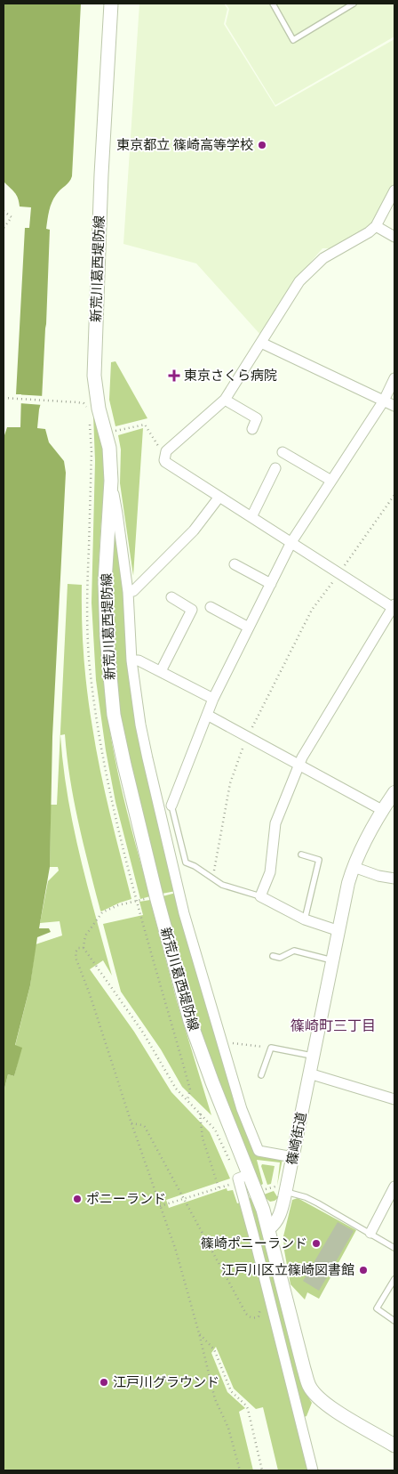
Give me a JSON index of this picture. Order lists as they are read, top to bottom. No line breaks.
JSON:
{"streets":{"main road":["新荒川葛西堤防線"],"street":["篠崎街道"]},"crossings":[["新荒川葛西堤防線","篠崎街道"]],"districts":["篠崎町三丁目"],"places":{"other":["東京都立 篠崎高等学校","ポニーランド","篠崎ポニーランド","江戸川区立篠崎図書館","江戸川グラウンド"],"health":["東京さくら病院"]}}
